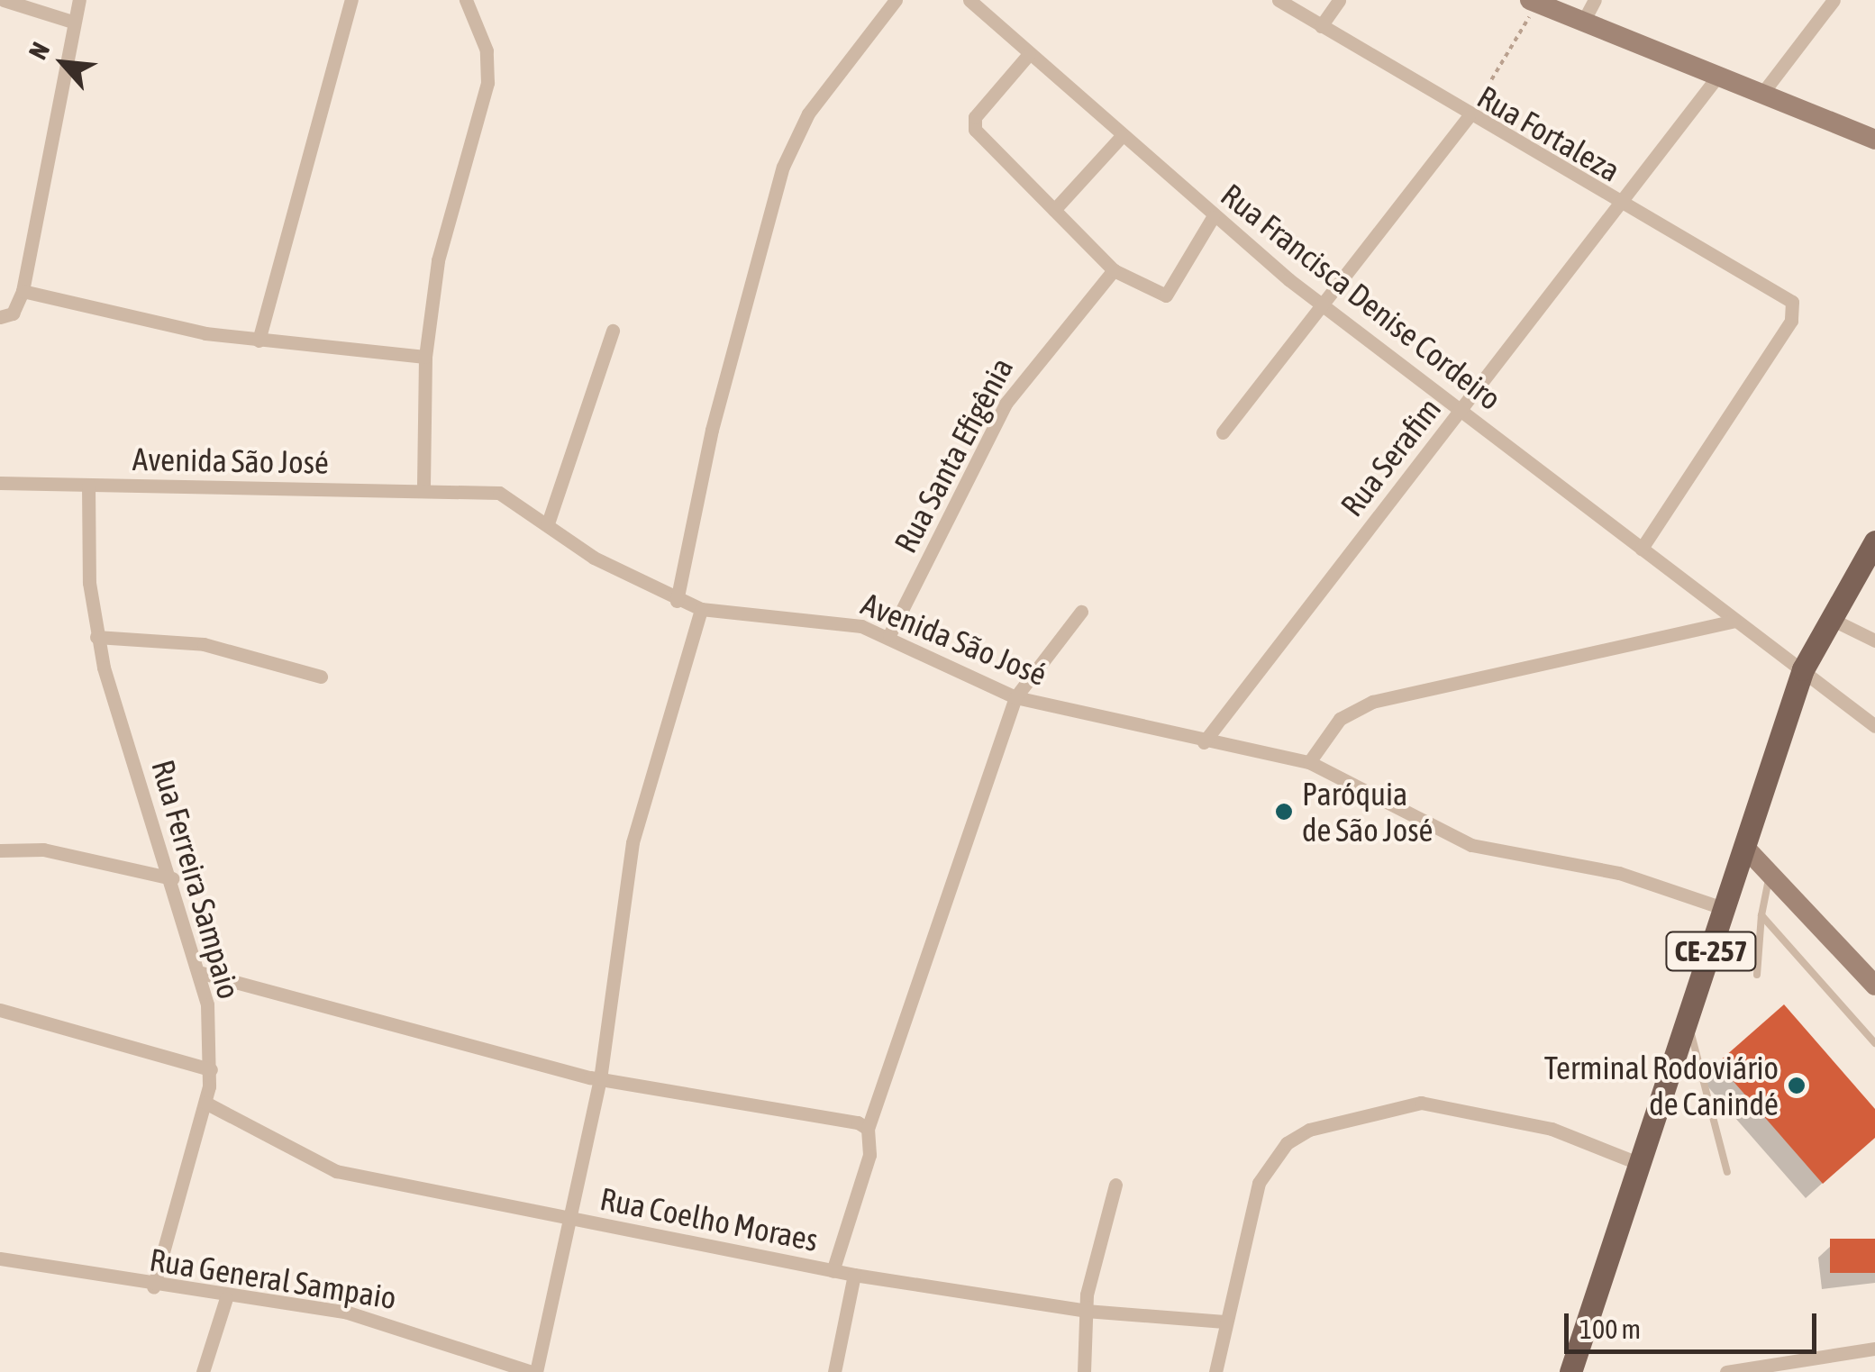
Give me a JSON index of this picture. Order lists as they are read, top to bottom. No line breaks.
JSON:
{"streets":{"main road":["CE-257"],"street":["Rua Fortaleza","Rua Francisca Denise Cordeiro","Rua Santa Efigênia","Rua Serafim","Avenida São José","Rua Ferreira Sampaio","Rua Coelho Moraes","Rua General Sampaio"]},"crossings":[["Rua Fortaleza","Rua Francisca Denise Cordeiro"],["Rua Fortaleza","Rua Serafim"],["Rua Francisca Denise Cordeiro","Rua Serafim"],["Rua Francisca Denise Cordeiro","CE-257"],["Rua Santa Efigênia","Avenida São José"],["Rua Serafim","Avenida São José"],["Avenida São José","Rua Ferreira Sampaio"],["Avenida São José","CE-257"],["Rua Ferreira Sampaio","Rua Coelho Moraes"],["Rua Ferreira Sampaio","Rua General Sampaio"]],"places":["Paróquia de São José","Terminal Rodoviário de Canindé"],"scale_bar":"100 m","north":"top left"}
